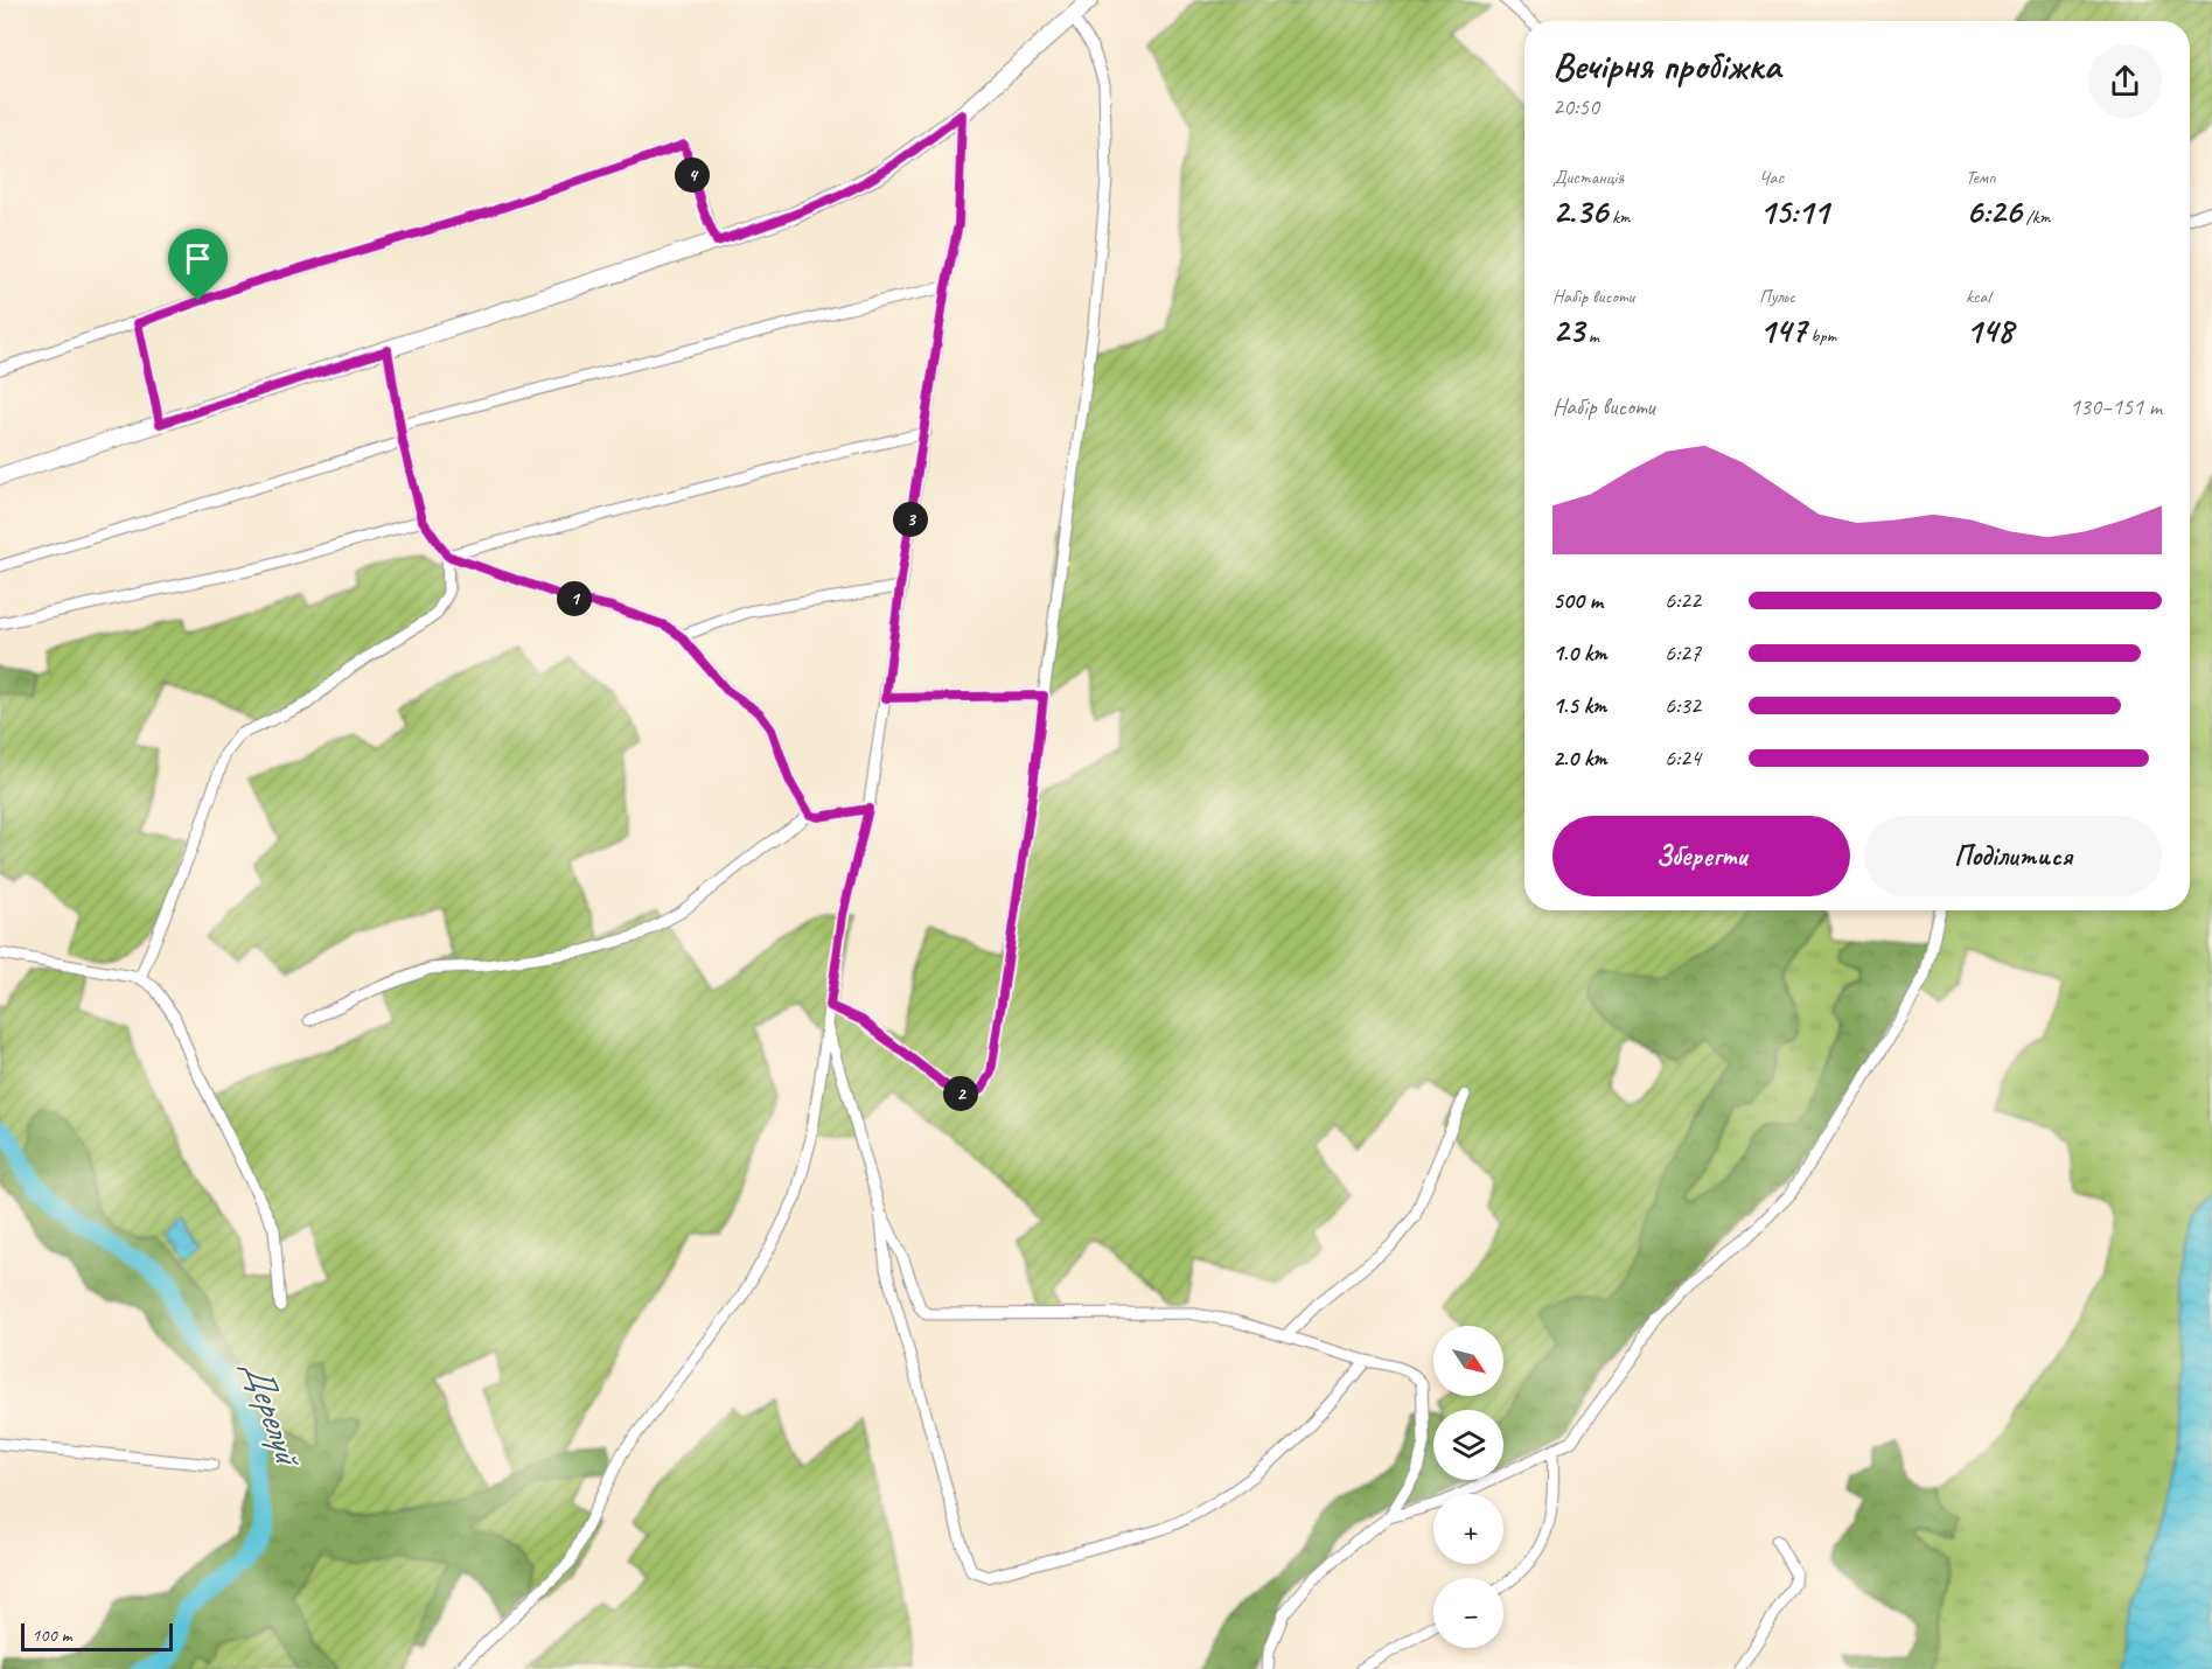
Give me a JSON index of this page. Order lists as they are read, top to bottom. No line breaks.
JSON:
{"water":["Дерелуй"],"scale_bar":"100 m","north":"bottom right","page":{"heading":["Вечірня пробіжка","20:50"],"stats":[["Дистанція","2.36 km"],["Час","15:11"],["Темп","6:26 /km"],["Набір висоти","23 m"],["Пульс","147 bpm"],["kcal","148"]],"pins":["4","3","1","2"],"chart":["Набір висоти","130–151 m"],"list":[{"name":"500 m","note":"6:22"},{"name":"1.0 km","note":"6:27"},{"name":"1.5 km","note":"6:32"},{"name":"2.0 km","note":"6:24"}],"buttons":["Зберегти","Поділитися"],"map_buttons":["+","−"],"scale":"100 m"}}
